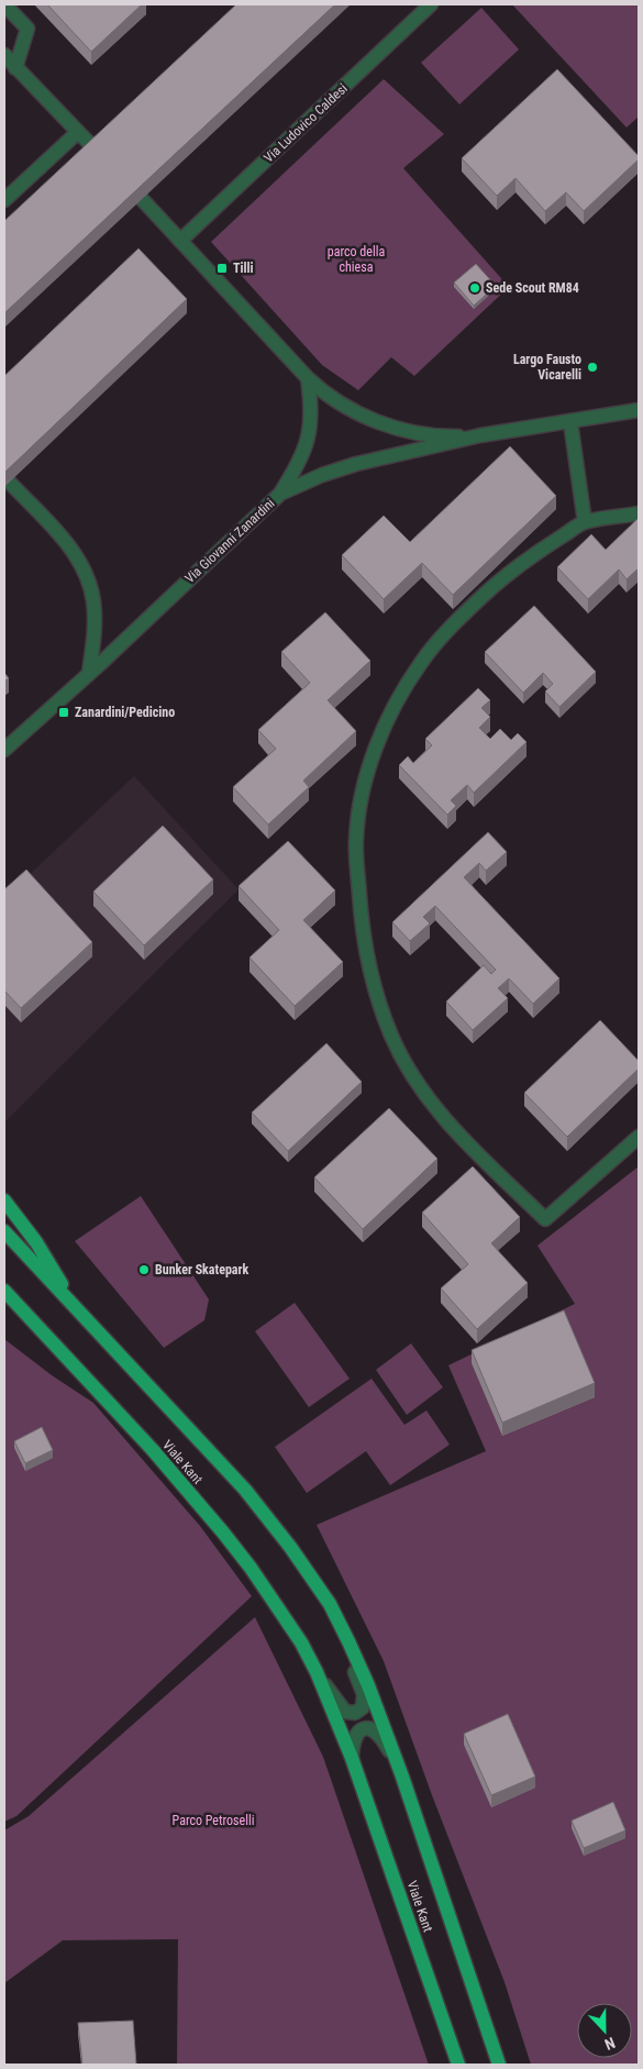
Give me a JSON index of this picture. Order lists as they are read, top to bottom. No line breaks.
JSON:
{"streets":{"main road":["Viale Kant"],"street":["Via Ludovico Caldesi","Via Giovanni Zanardini"]},"parks":["parco della chiesa","Parco Petroselli"],"places":{"transit":["Tilli","Zanardini/Pedicino"],"other":["Sede Scout RM84","Largo Fausto Vicarelli","Bunker Skatepark"]},"north":"bottom"}
